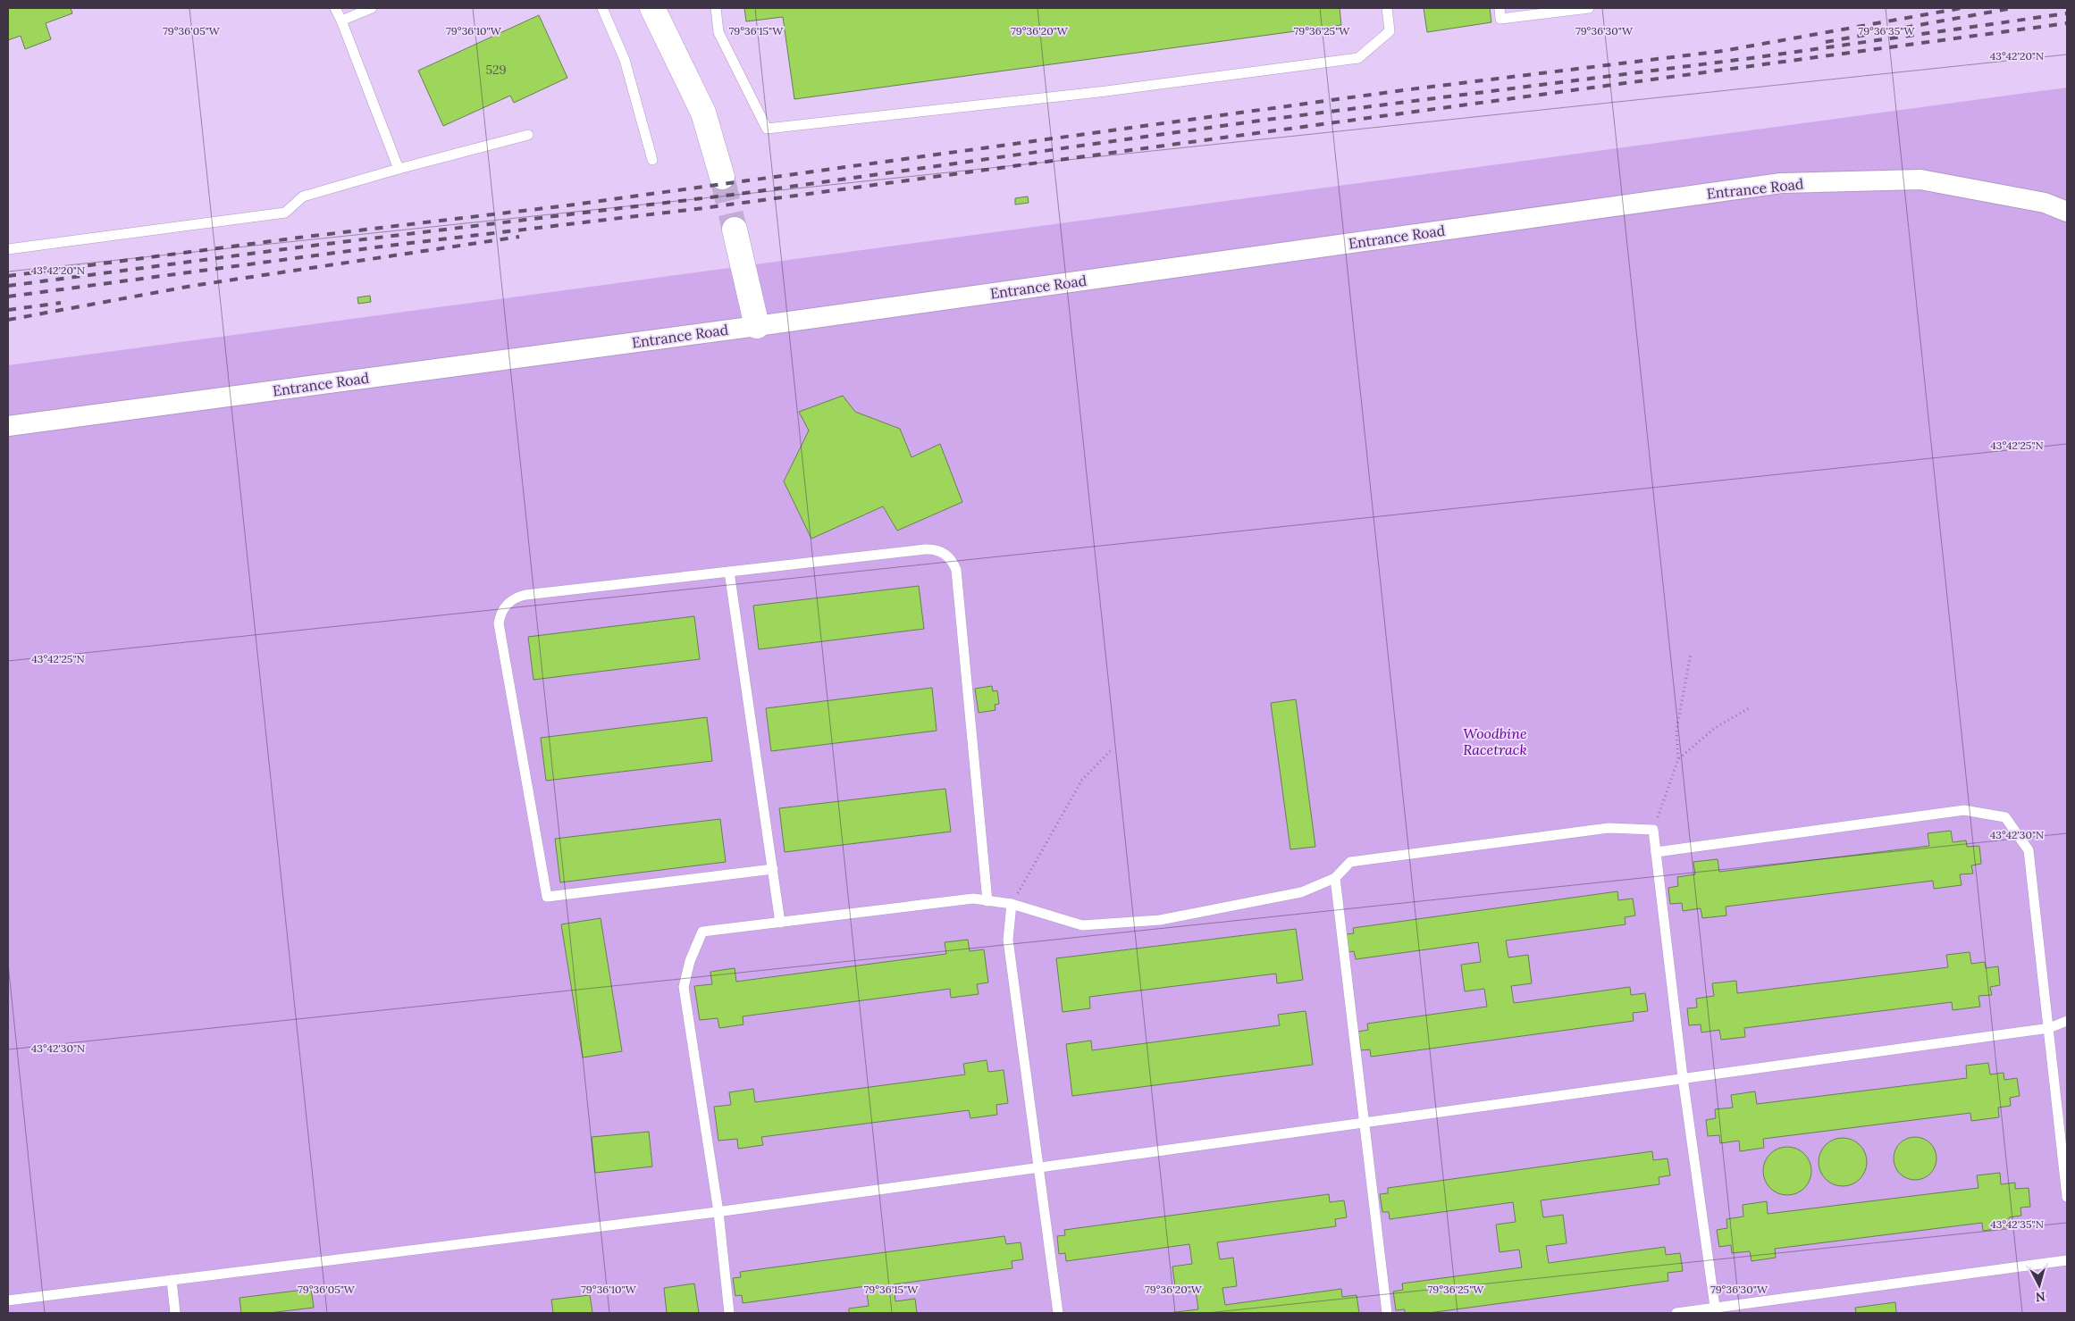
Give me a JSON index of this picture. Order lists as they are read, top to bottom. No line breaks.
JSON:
{"streets":{"street":["Entrance Road"]},"parks":["Woodbine Racetrack"],"house_numbers":["529"],"north":"bottom","coordinates":["79°36'05\"W","79°36'10\"W","79°36'15\"W","79°36'20\"W","79°36'25\"W","79°36'30\"W","79°36'35\"W","43°42'20\"N","43°42'25\"N","43°42'30\"N","43°42'35\"N"]}
